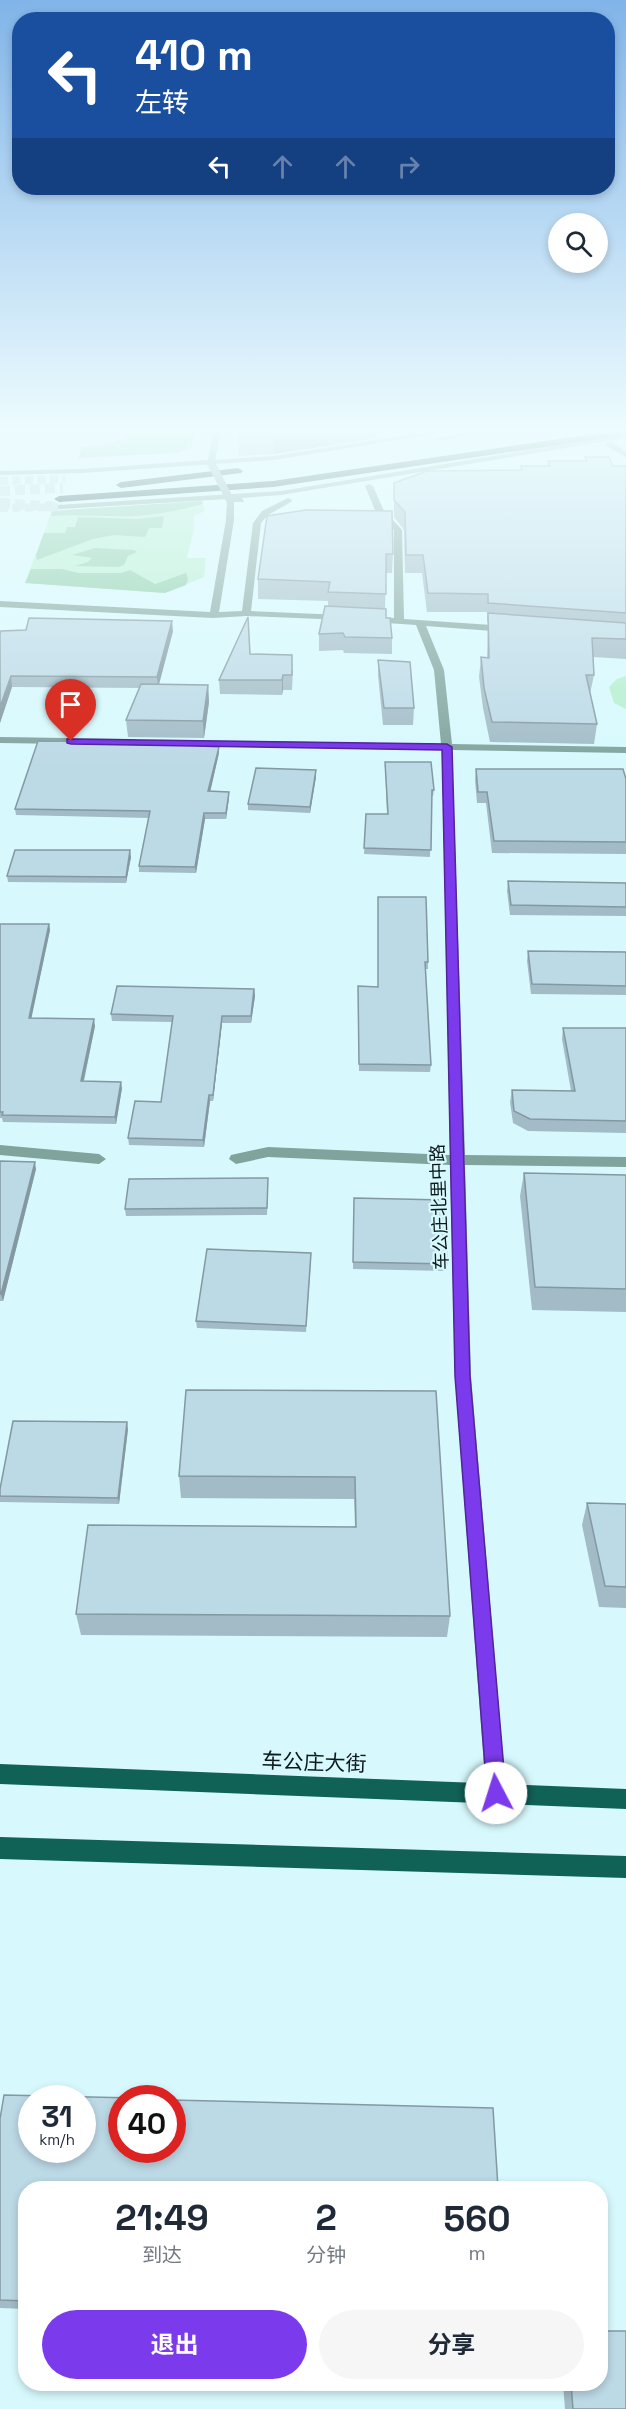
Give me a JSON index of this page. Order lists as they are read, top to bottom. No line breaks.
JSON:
{"streets":{"main road":["车公庄大街"],"street":["车公庄北里中路"]},"crossings":[["车公庄北里中路","车公庄大街"]],"page":{"turn":["410 m","左转"],"speed":"31 km/h","limit":"40","eta":["21:49","到达","2","分钟","560","m"],"buttons":["退出","分享"]}}
